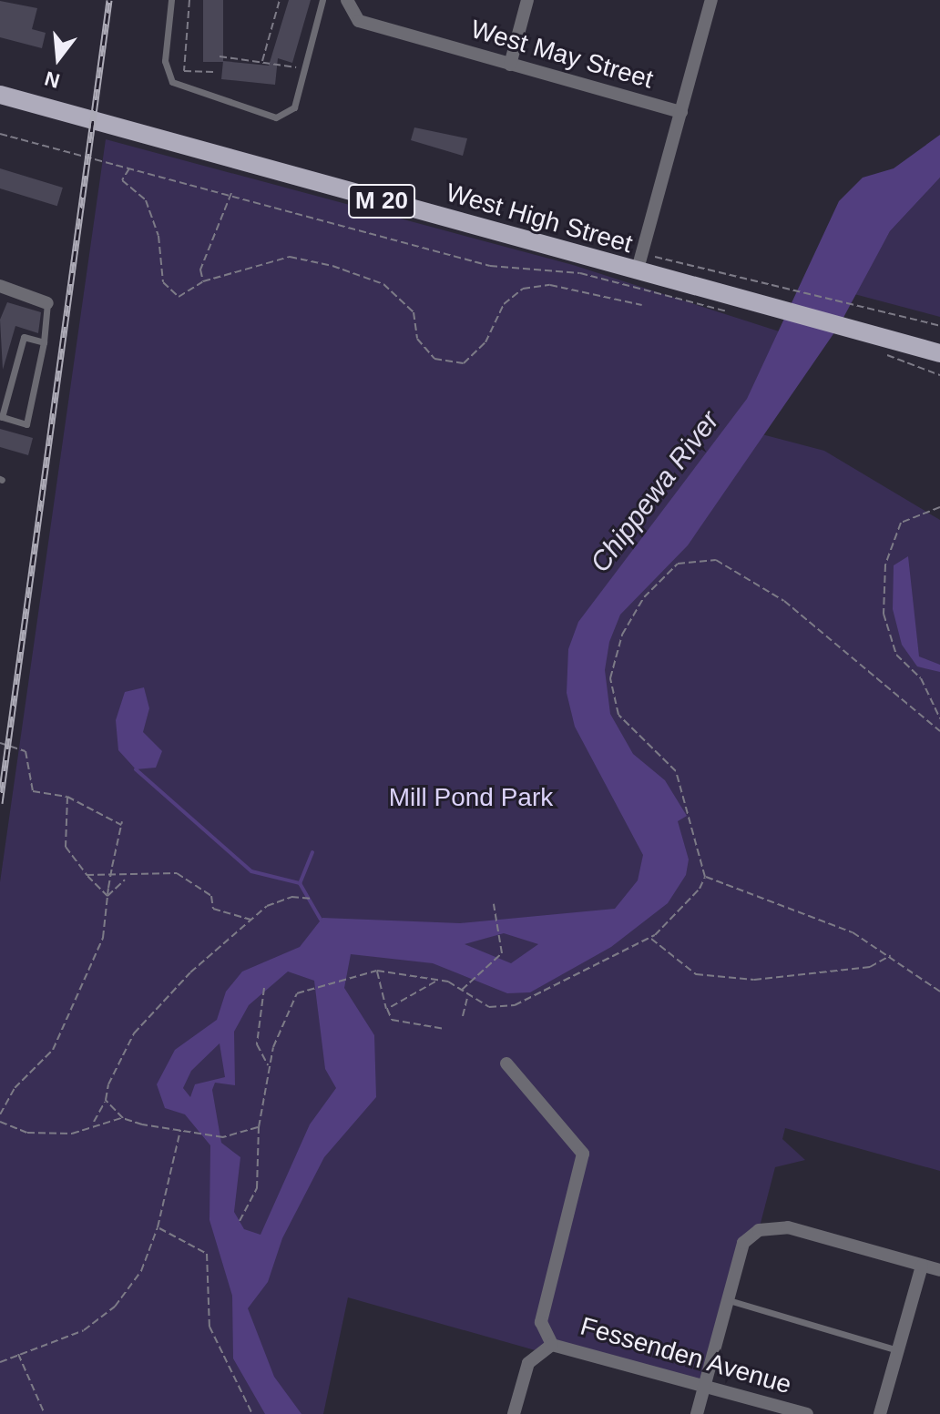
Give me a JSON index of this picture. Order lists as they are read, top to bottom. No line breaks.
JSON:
{"streets":{"main road":["M 20","West High Street"],"street":["West May Street","Fessenden Avenue"]},"water":["Chippewa River"],"parks":["Mill Pond Park"],"north":"bottom"}
